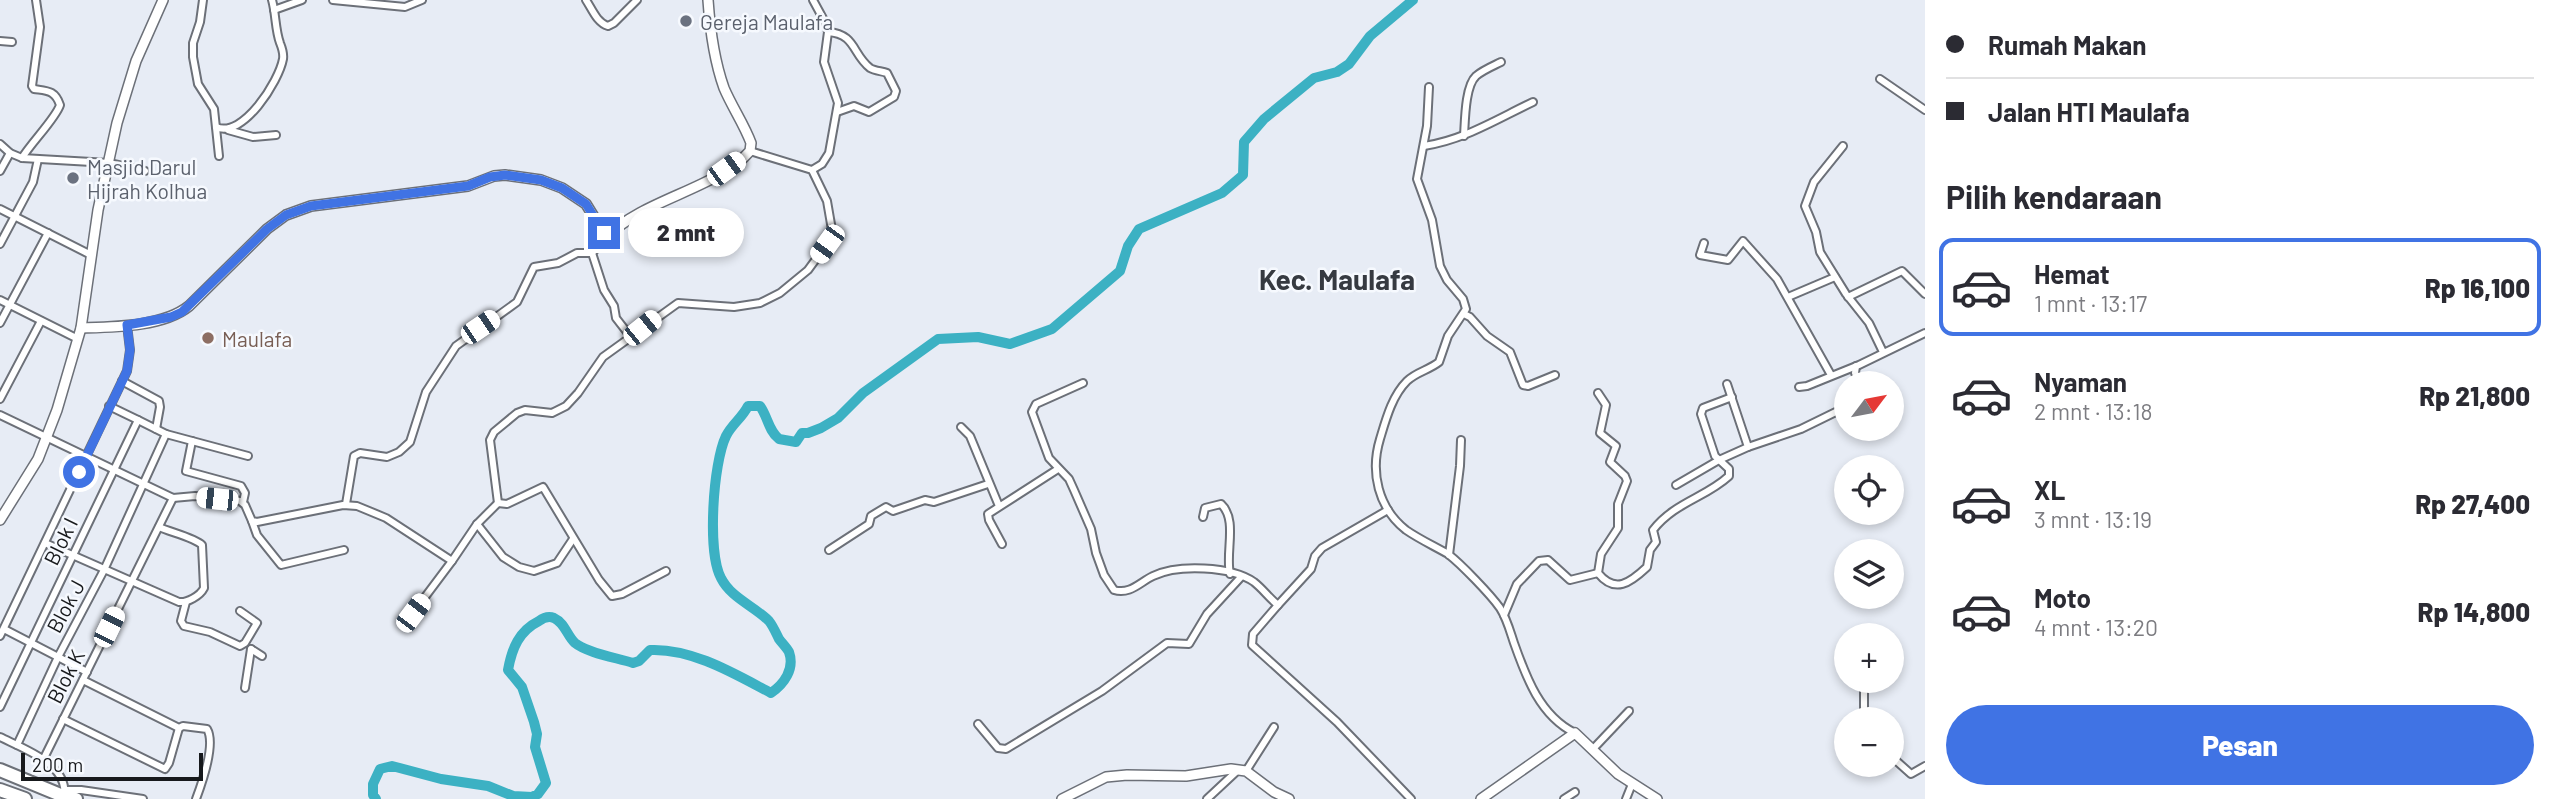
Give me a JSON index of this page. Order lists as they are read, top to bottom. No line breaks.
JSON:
{"streets":{"street":["Blok I","Blok J","Blok K"]},"districts":["Kec. Maulafa"],"places":["Gereja Maulafa","Masjid Darul Hijrah Kolhua","Maulafa"],"scale_bar":"200 m","north":"top right","page":{"banner":["Rumah Makan","Jalan HTI Maulafa"],"heading":"Pilih kendaraan","bubble":"2 mnt","list":[{"name":"Hemat","note":"1 mnt · 13:17","value":"Rp 16,100"},{"name":"Nyaman","note":"2 mnt · 13:18","value":"Rp 21,800"},{"name":"XL","note":"3 mnt · 13:19","value":"Rp 27,400"},{"name":"Moto","note":"4 mnt · 13:20","value":"Rp 14,800"}],"map_buttons":["+","−"],"buttons":"Pesan","scale":"200 m"}}
